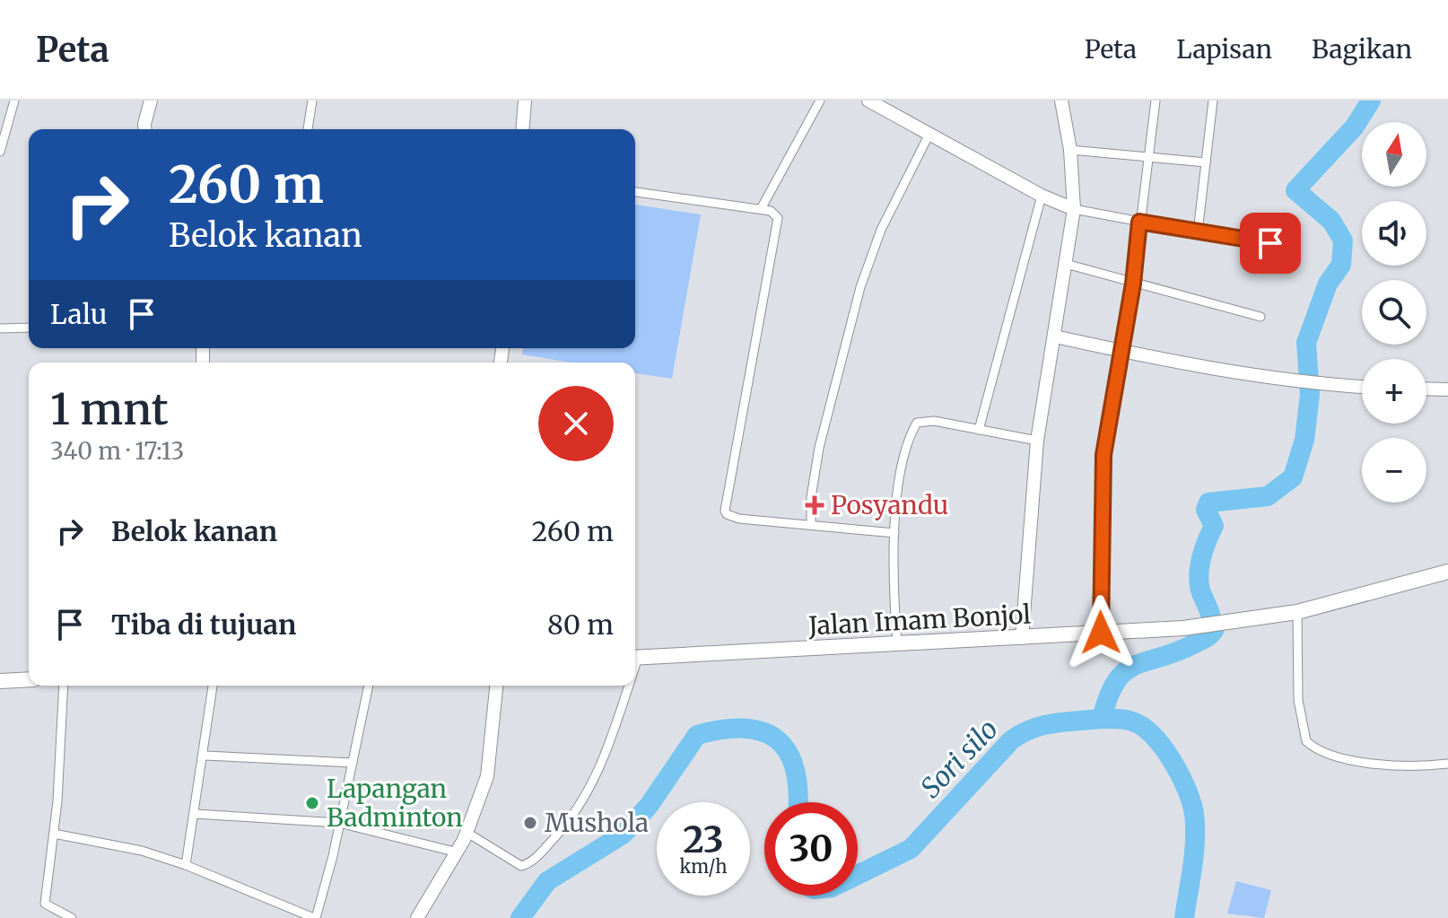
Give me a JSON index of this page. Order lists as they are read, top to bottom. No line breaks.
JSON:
{"streets":{"highway":["Jalan Imam Bonjol"]},"water":["Sori silo"],"places":{"health":["Posyandu"],"other":["Lapangan Badminton","Mushola"]},"north":"top","page":{"header":"Peta","nav":["Peta","Lapisan","Bagikan"],"map_buttons":["+","−"],"turn":["260 m","Belok kanan"],"then":"Lalu","heading":["1 mnt","340 m · 17:13"],"list":[{"name":"Belok kanan","value":"260 m"},{"name":"Tiba di tujuan","value":"80 m"}],"speed":"23 km/h","limit":"30"}}
